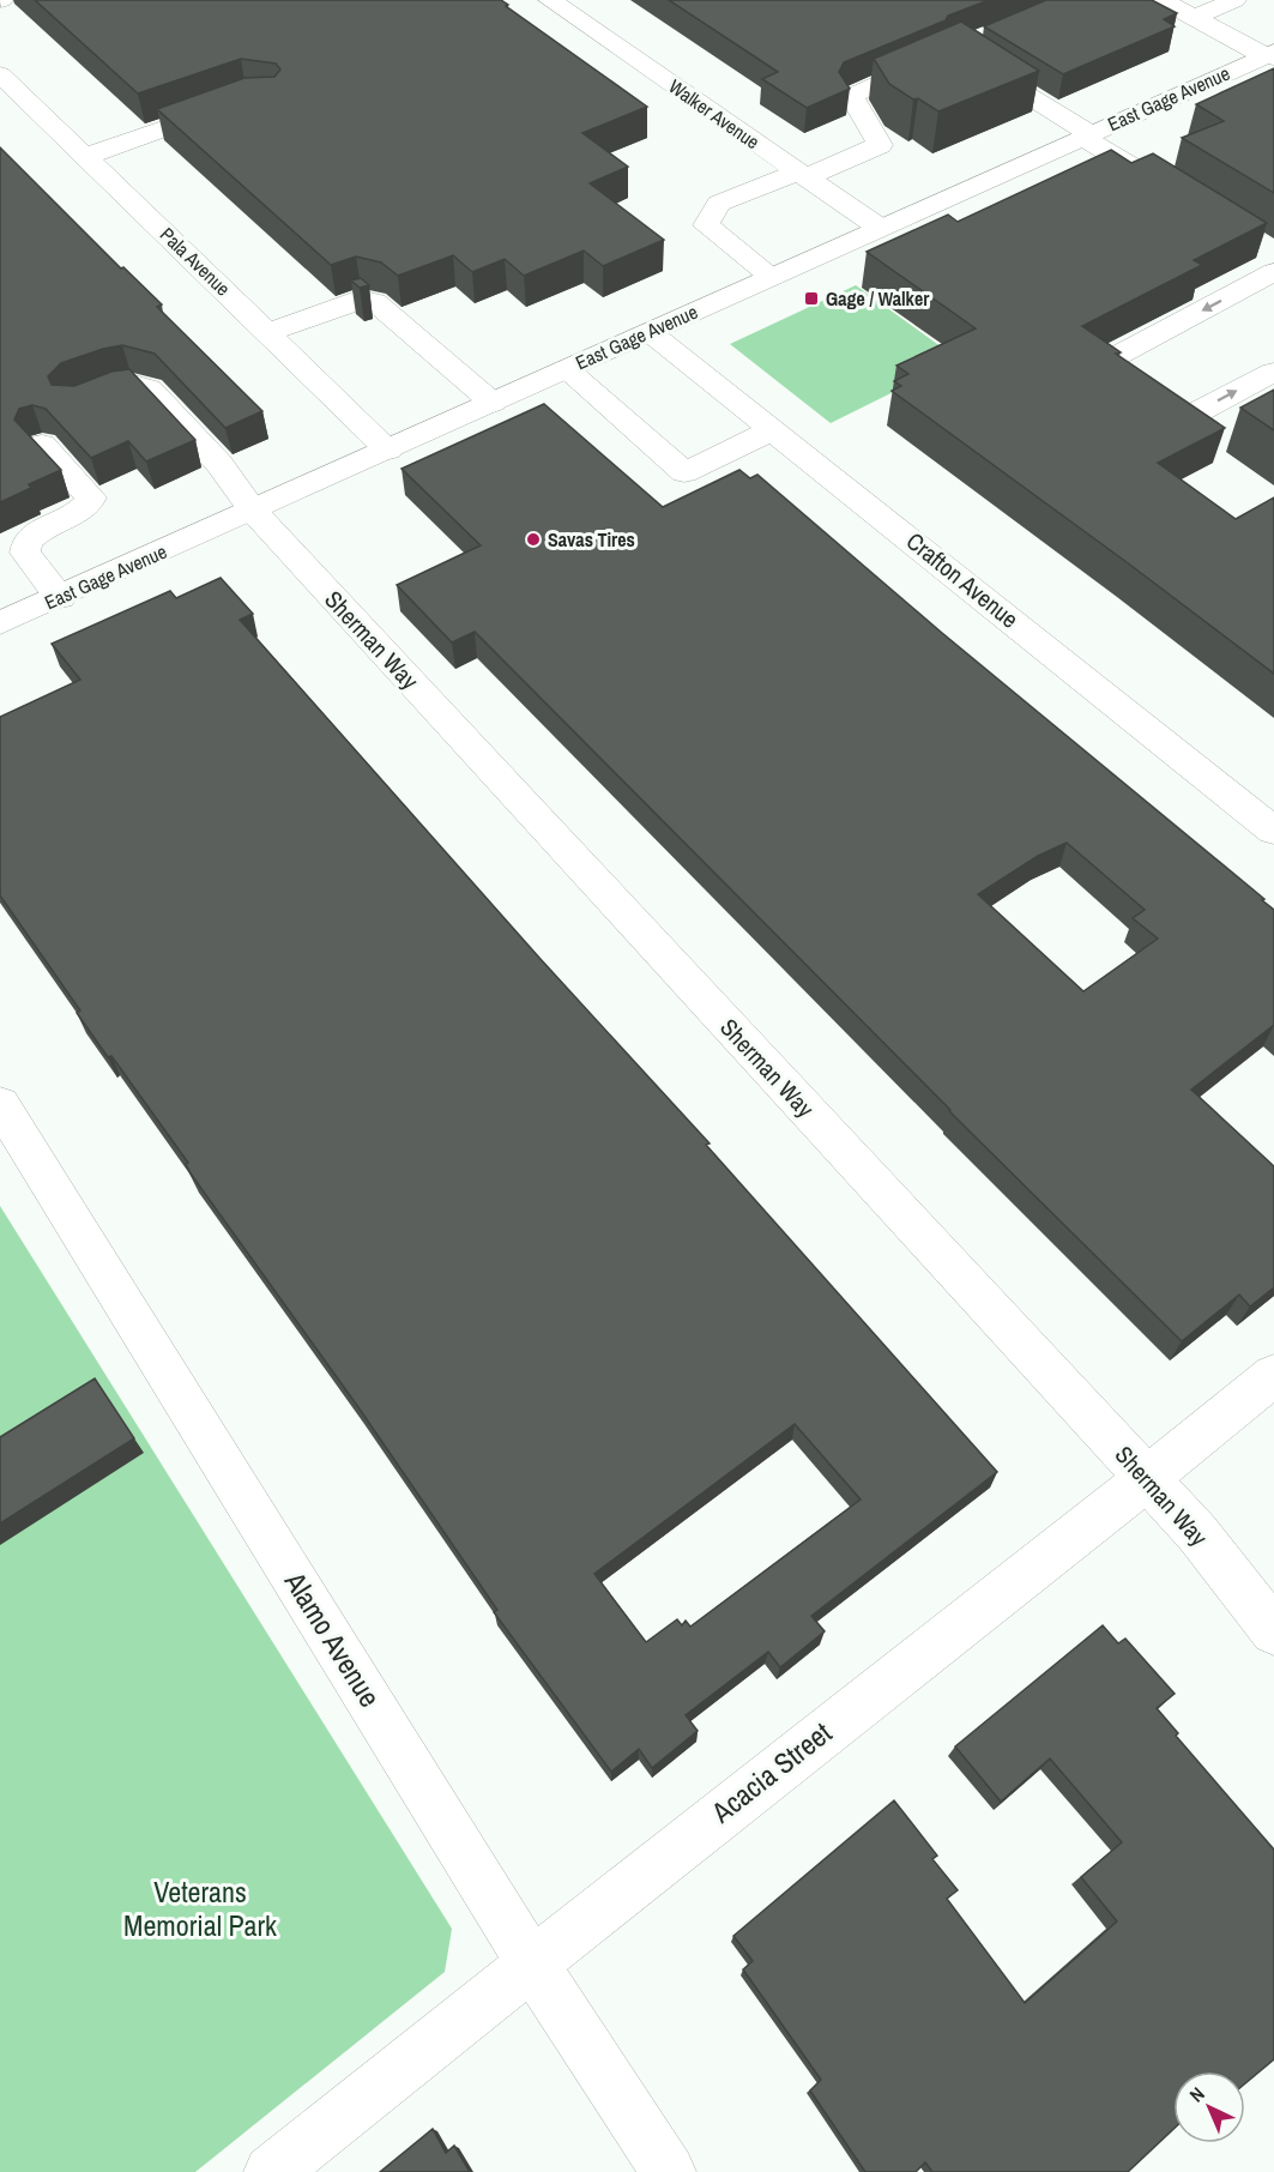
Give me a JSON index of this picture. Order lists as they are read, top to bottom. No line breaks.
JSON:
{"streets":{"street":["East Gage Avenue","Walker Avenue","Pala Avenue","Crafton Avenue","Sherman Way","Alamo Avenue","Acacia Street"]},"crossings":[["East Gage Avenue","Walker Avenue"],["East Gage Avenue","Pala Avenue"],["East Gage Avenue","Crafton Avenue"],["East Gage Avenue","Sherman Way"],["Sherman Way","Acacia Street"],["Alamo Avenue","Acacia Street"]],"parks":["Veterans Memorial Park"],"places":{"transit":["Gage / Walker"],"other":["Savas Tires"]},"north":"top left"}
